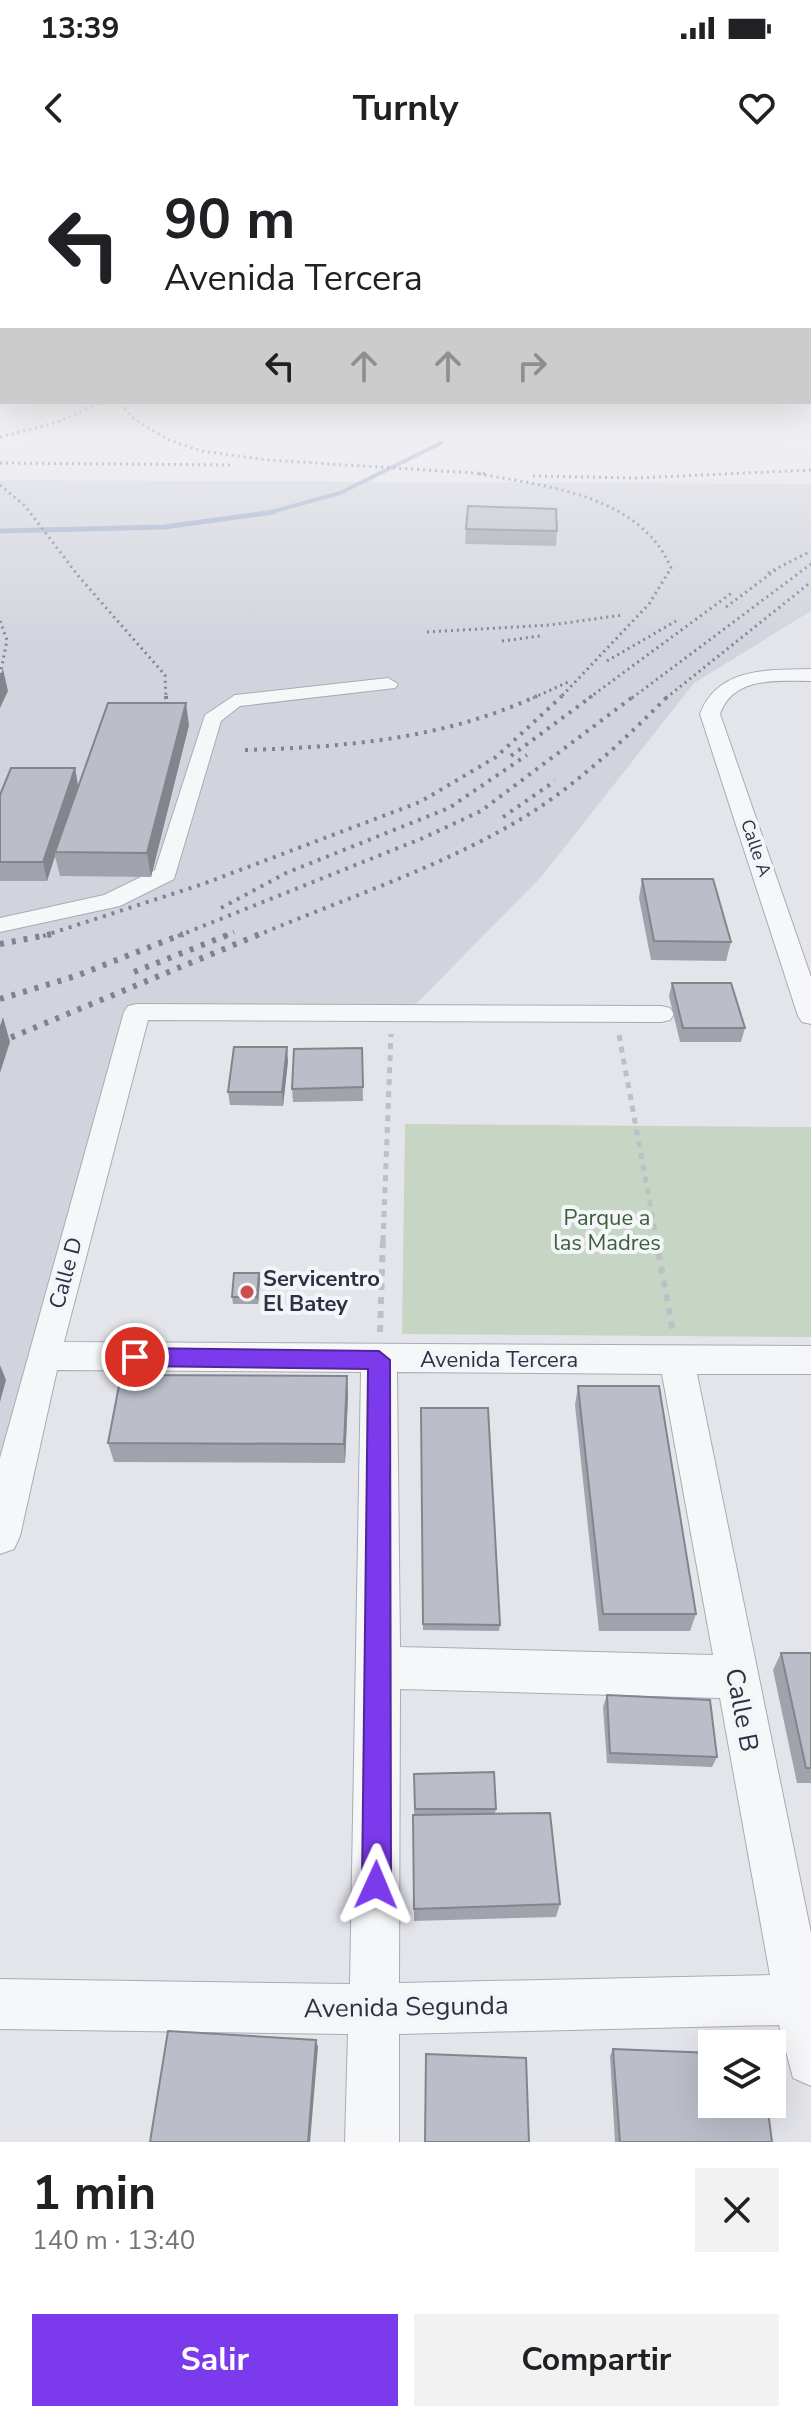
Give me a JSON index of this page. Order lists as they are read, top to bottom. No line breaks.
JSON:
{"streets":{"street":["Calle A","Calle D","Avenida Tercera","Calle B","Avenida Segunda"]},"crossings":[["Calle D","Avenida Tercera"],["Avenida Tercera","Calle B"],["Calle B","Avenida Segunda"]],"parks":["Parque a las Madres"],"places":["Servicentro El Batey"],"page":{"status":"13:39","header":"Turnly","turn":["90 m","Avenida Tercera"],"heading":["1 min","140 m · 13:40"],"buttons":["Salir","Compartir"]}}
